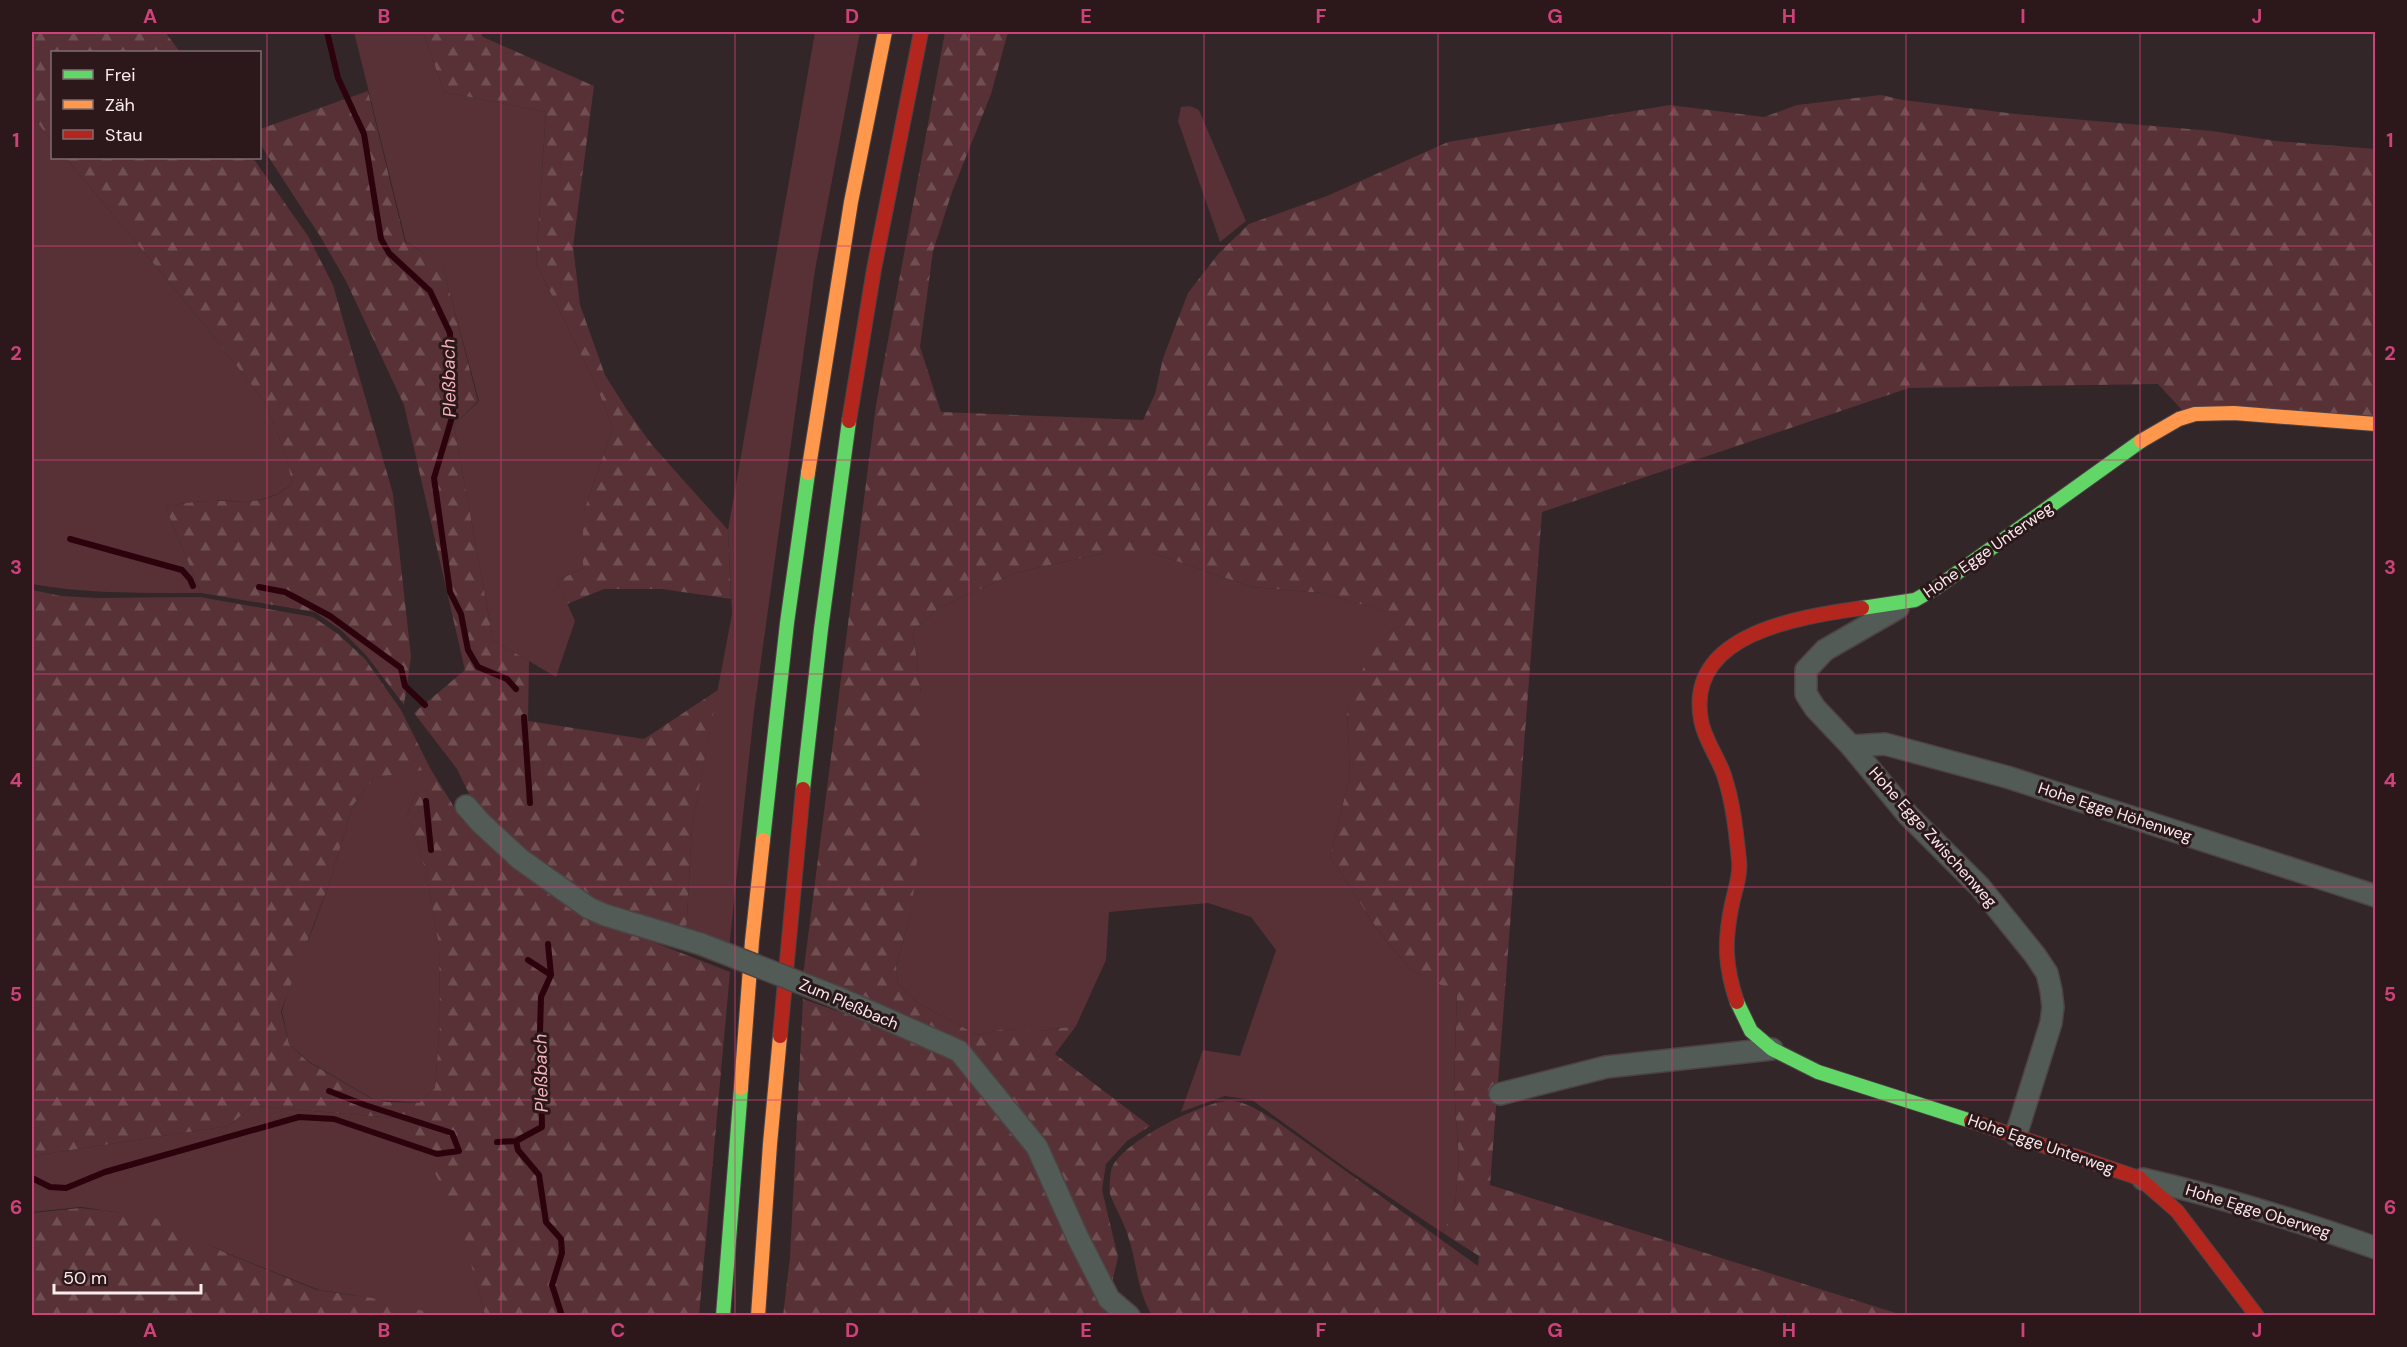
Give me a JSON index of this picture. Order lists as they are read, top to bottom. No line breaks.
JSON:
{"streets":{"main road":["Hohe Egge Unterweg"],"street":["Hohe Egge Höhenweg","Hohe Egge Zwischenweg","Zum Pleßbach","Hohe Egge Oberweg"]},"crossings":[["Hohe Egge Unterweg","Hohe Egge Zwischenweg"],["Hohe Egge Unterweg","Hohe Egge Oberweg"],["Hohe Egge Höhenweg","Hohe Egge Zwischenweg"]],"water":["Pleßbach"],"legend":["Frei","Zäh","Stau"],"scale_bar":"50 m","grid":{"columns":["A","B","C","D","E","F","G","H","I","J"],"rows":["1","2","3","4","5","6"]}}
